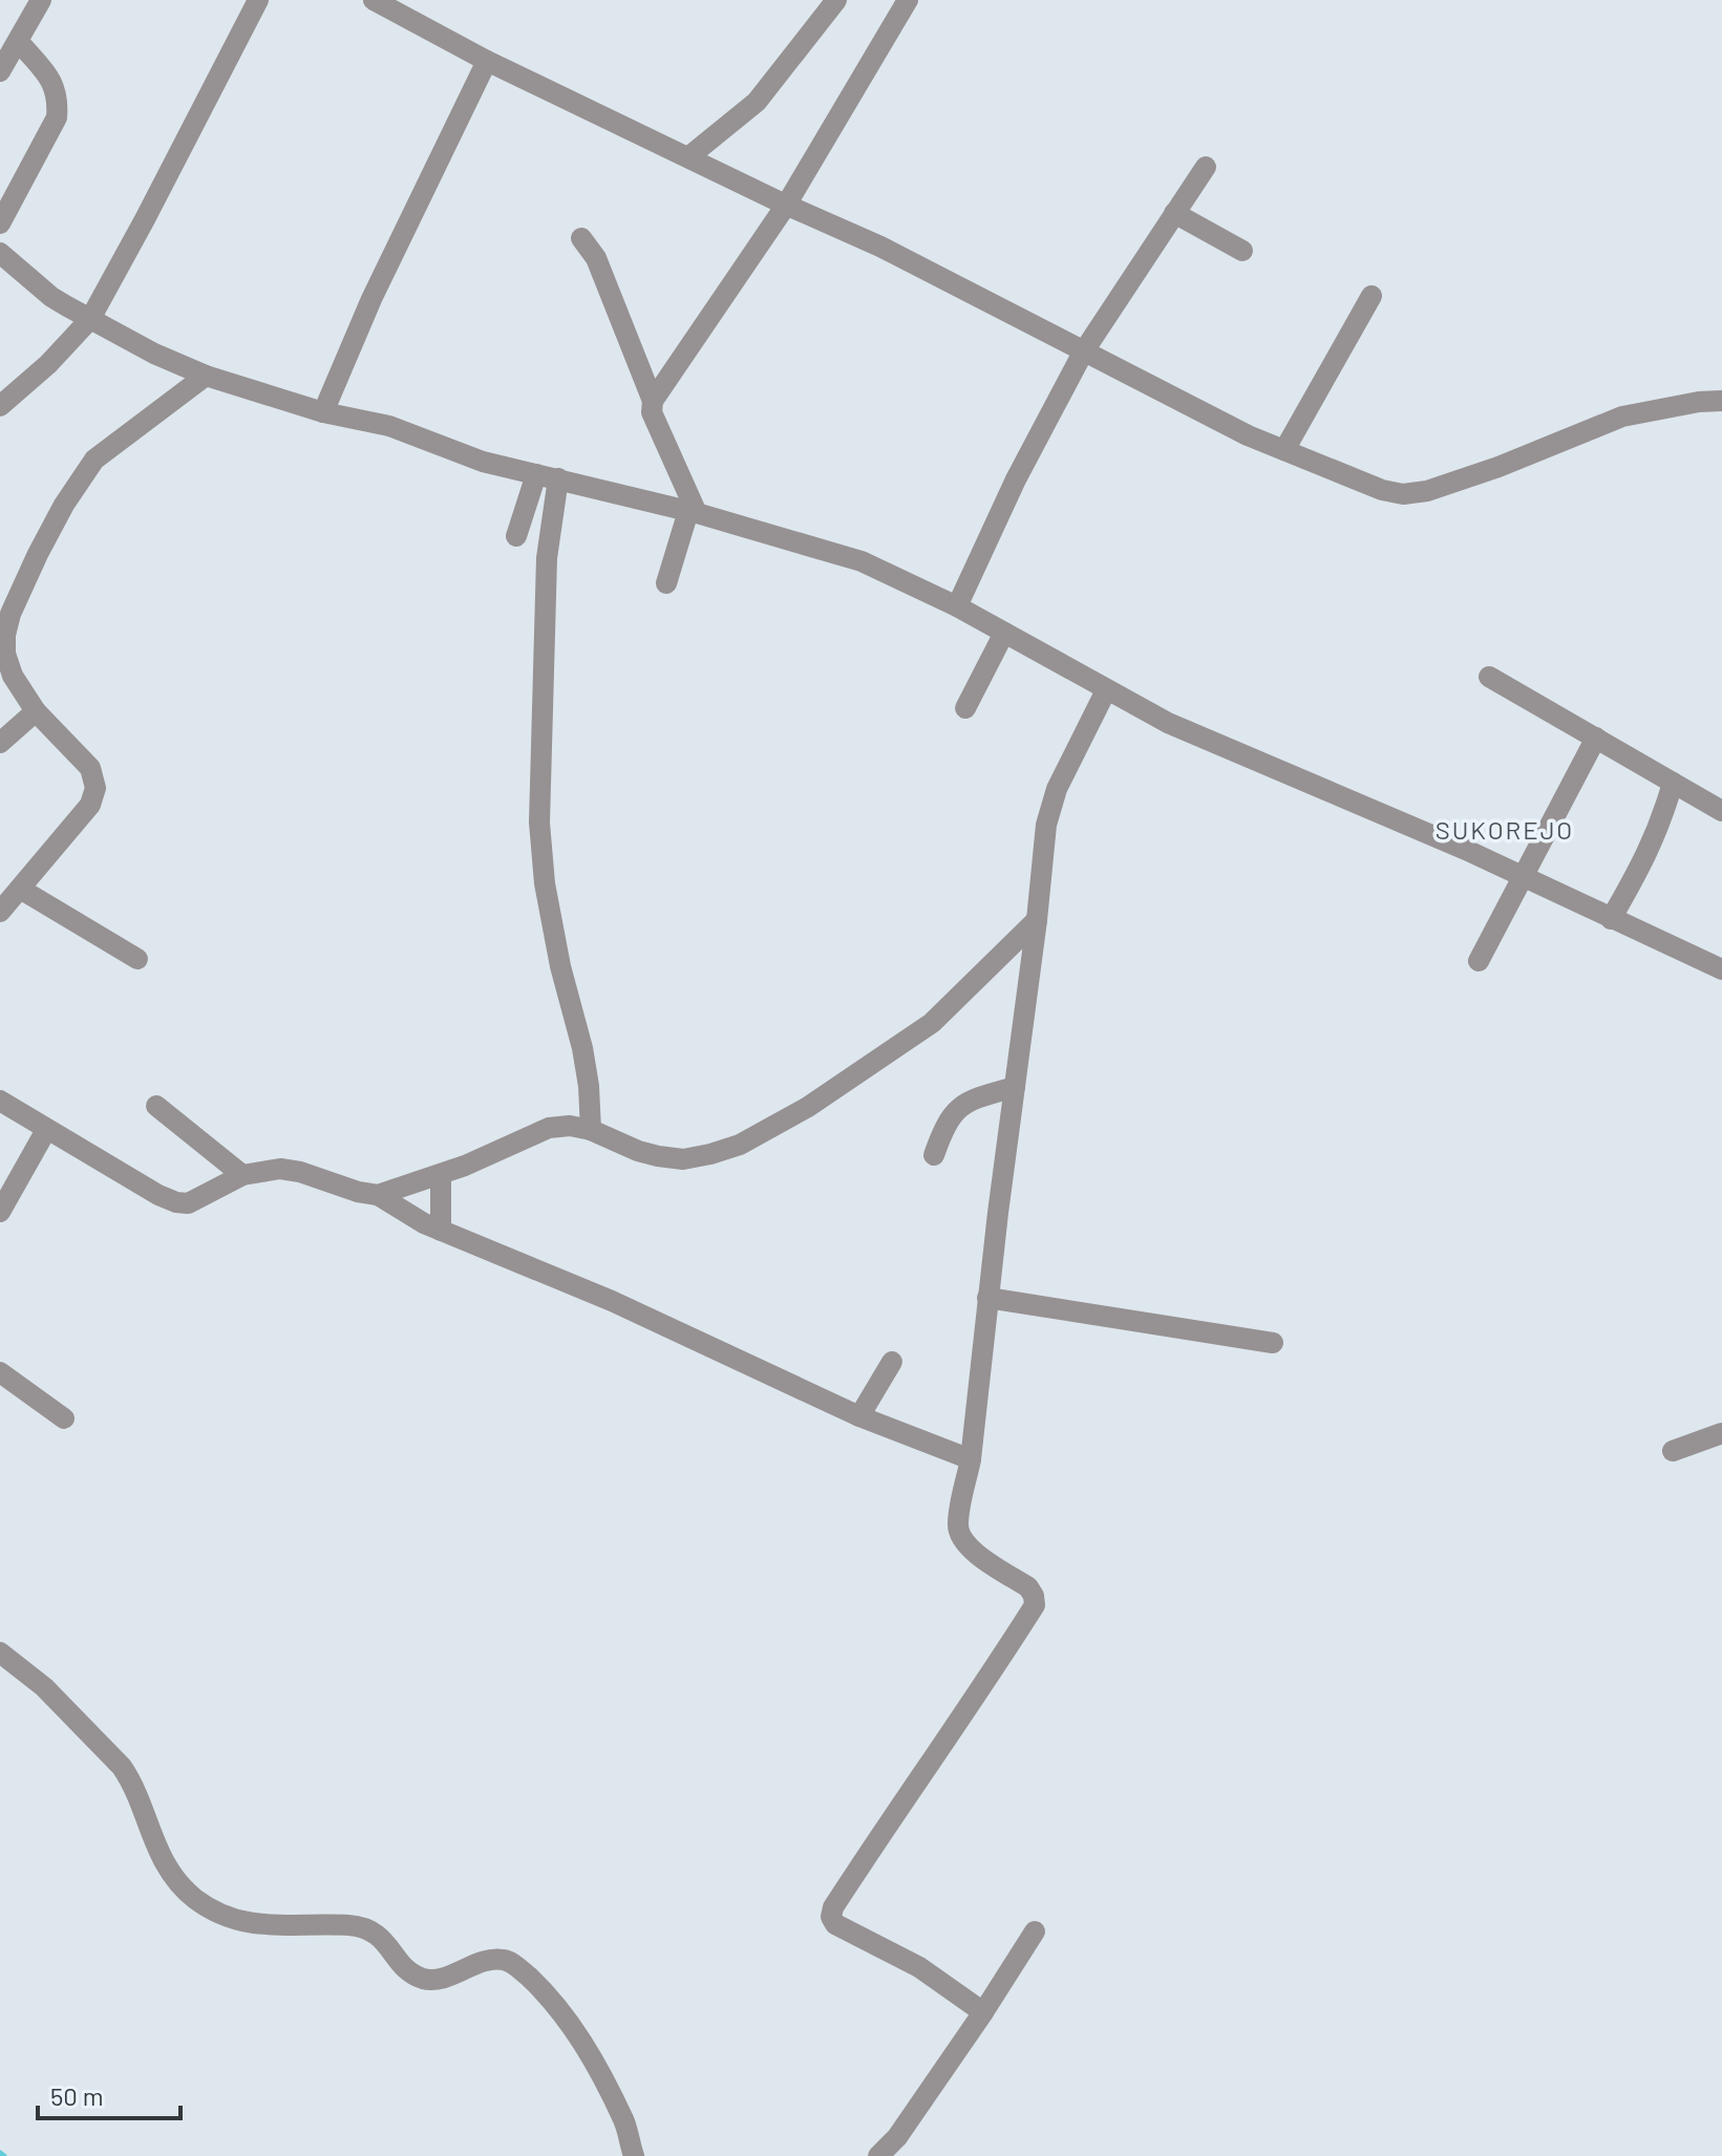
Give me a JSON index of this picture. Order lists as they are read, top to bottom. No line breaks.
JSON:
{"districts":["SUKOREJO"],"scale_bar":"50 m"}
